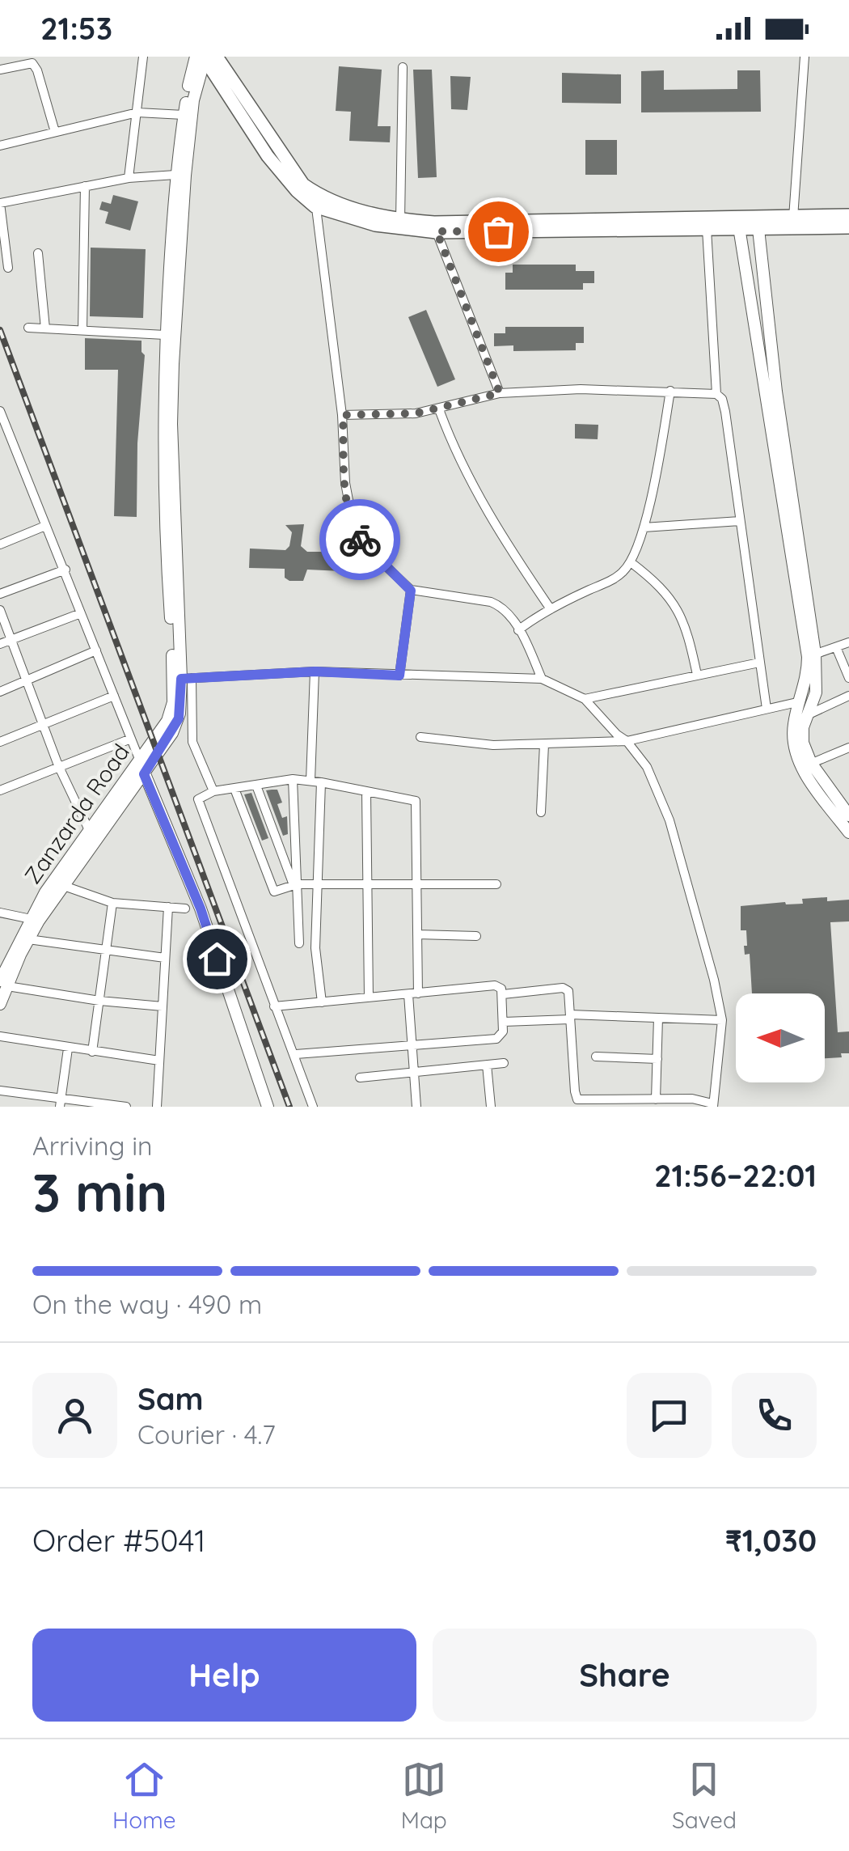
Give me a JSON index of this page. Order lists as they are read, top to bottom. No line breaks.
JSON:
{"streets":{"main road":["Zanzarda Road"]},"north":"left","page":{"status":"21:53","heading":["3 min","Arriving in","21:56–22:01"],"panel":["Sam","Courier · 4.7","Order #5041","₹1,030"],"bar":"On the way · 490 m","buttons":["Help","Share"],"tabs":["Home","Map","Saved"]}}
